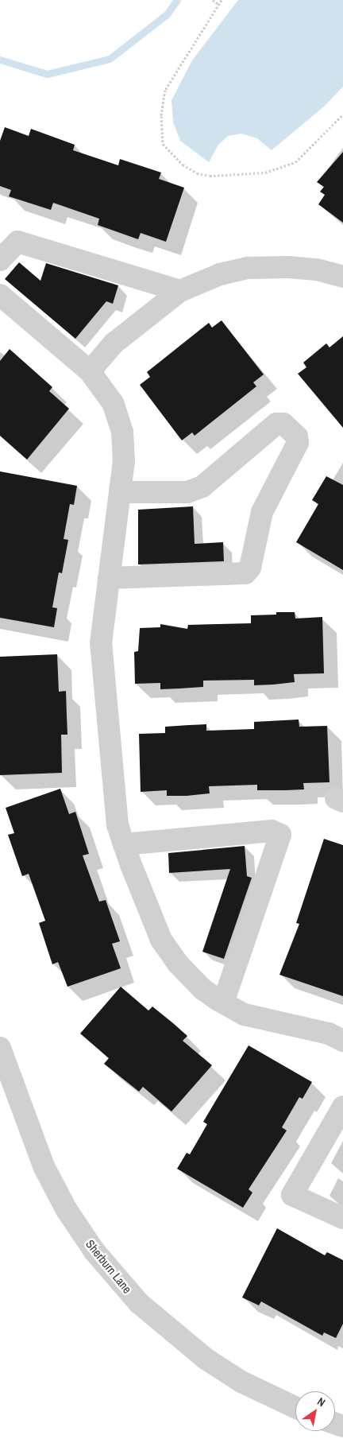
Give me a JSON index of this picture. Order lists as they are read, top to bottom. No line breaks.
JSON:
{"streets":{"street":["Sherburn Lane"]},"north":"top right"}
